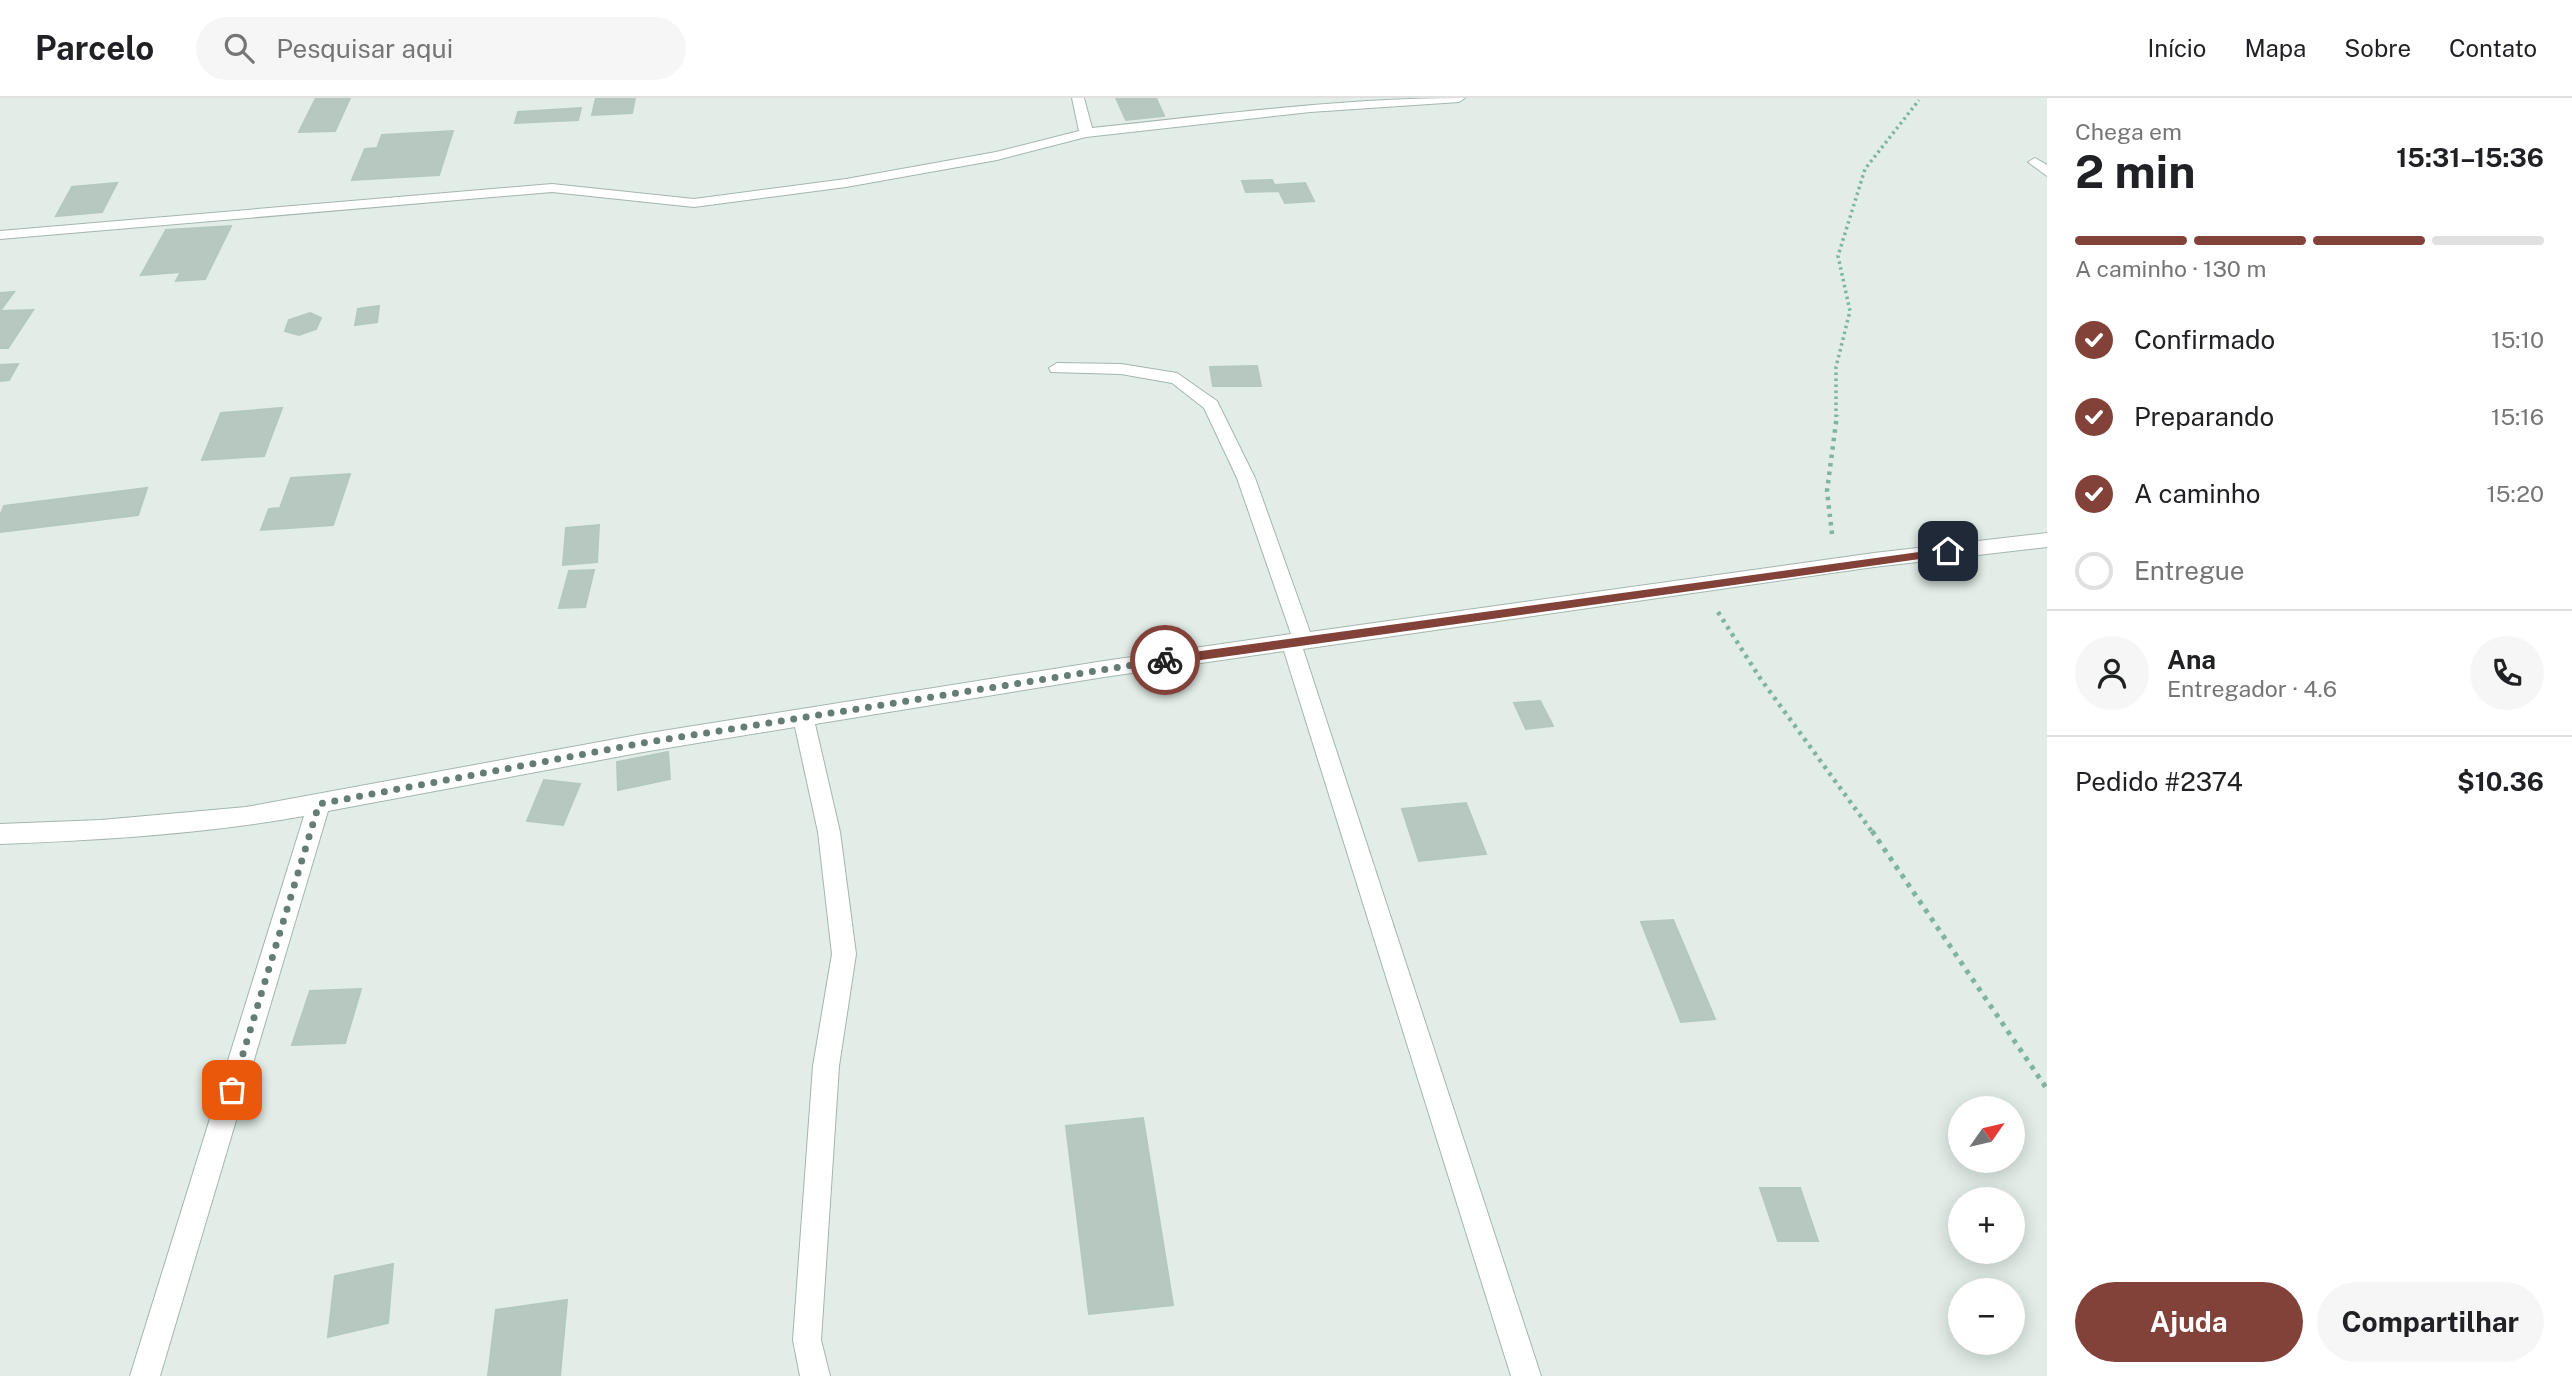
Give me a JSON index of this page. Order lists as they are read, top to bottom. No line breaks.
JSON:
{"north":"top right","page":{"header":"Parcelo","search":"Pesquisar aqui","nav":["Início","Mapa","Sobre","Contato"],"heading":["2 min","Chega em","15:31–15:36"],"panel":["Ana","Entregador · 4.6","Pedido #2374","$10.36"],"bar":"A caminho · 130 m","list":[["Confirmado","15:10"],["Preparando","15:16"],["A caminho","15:20"],"Entregue"],"map_buttons":["+","−"],"buttons":["Ajuda","Compartilhar"]}}
